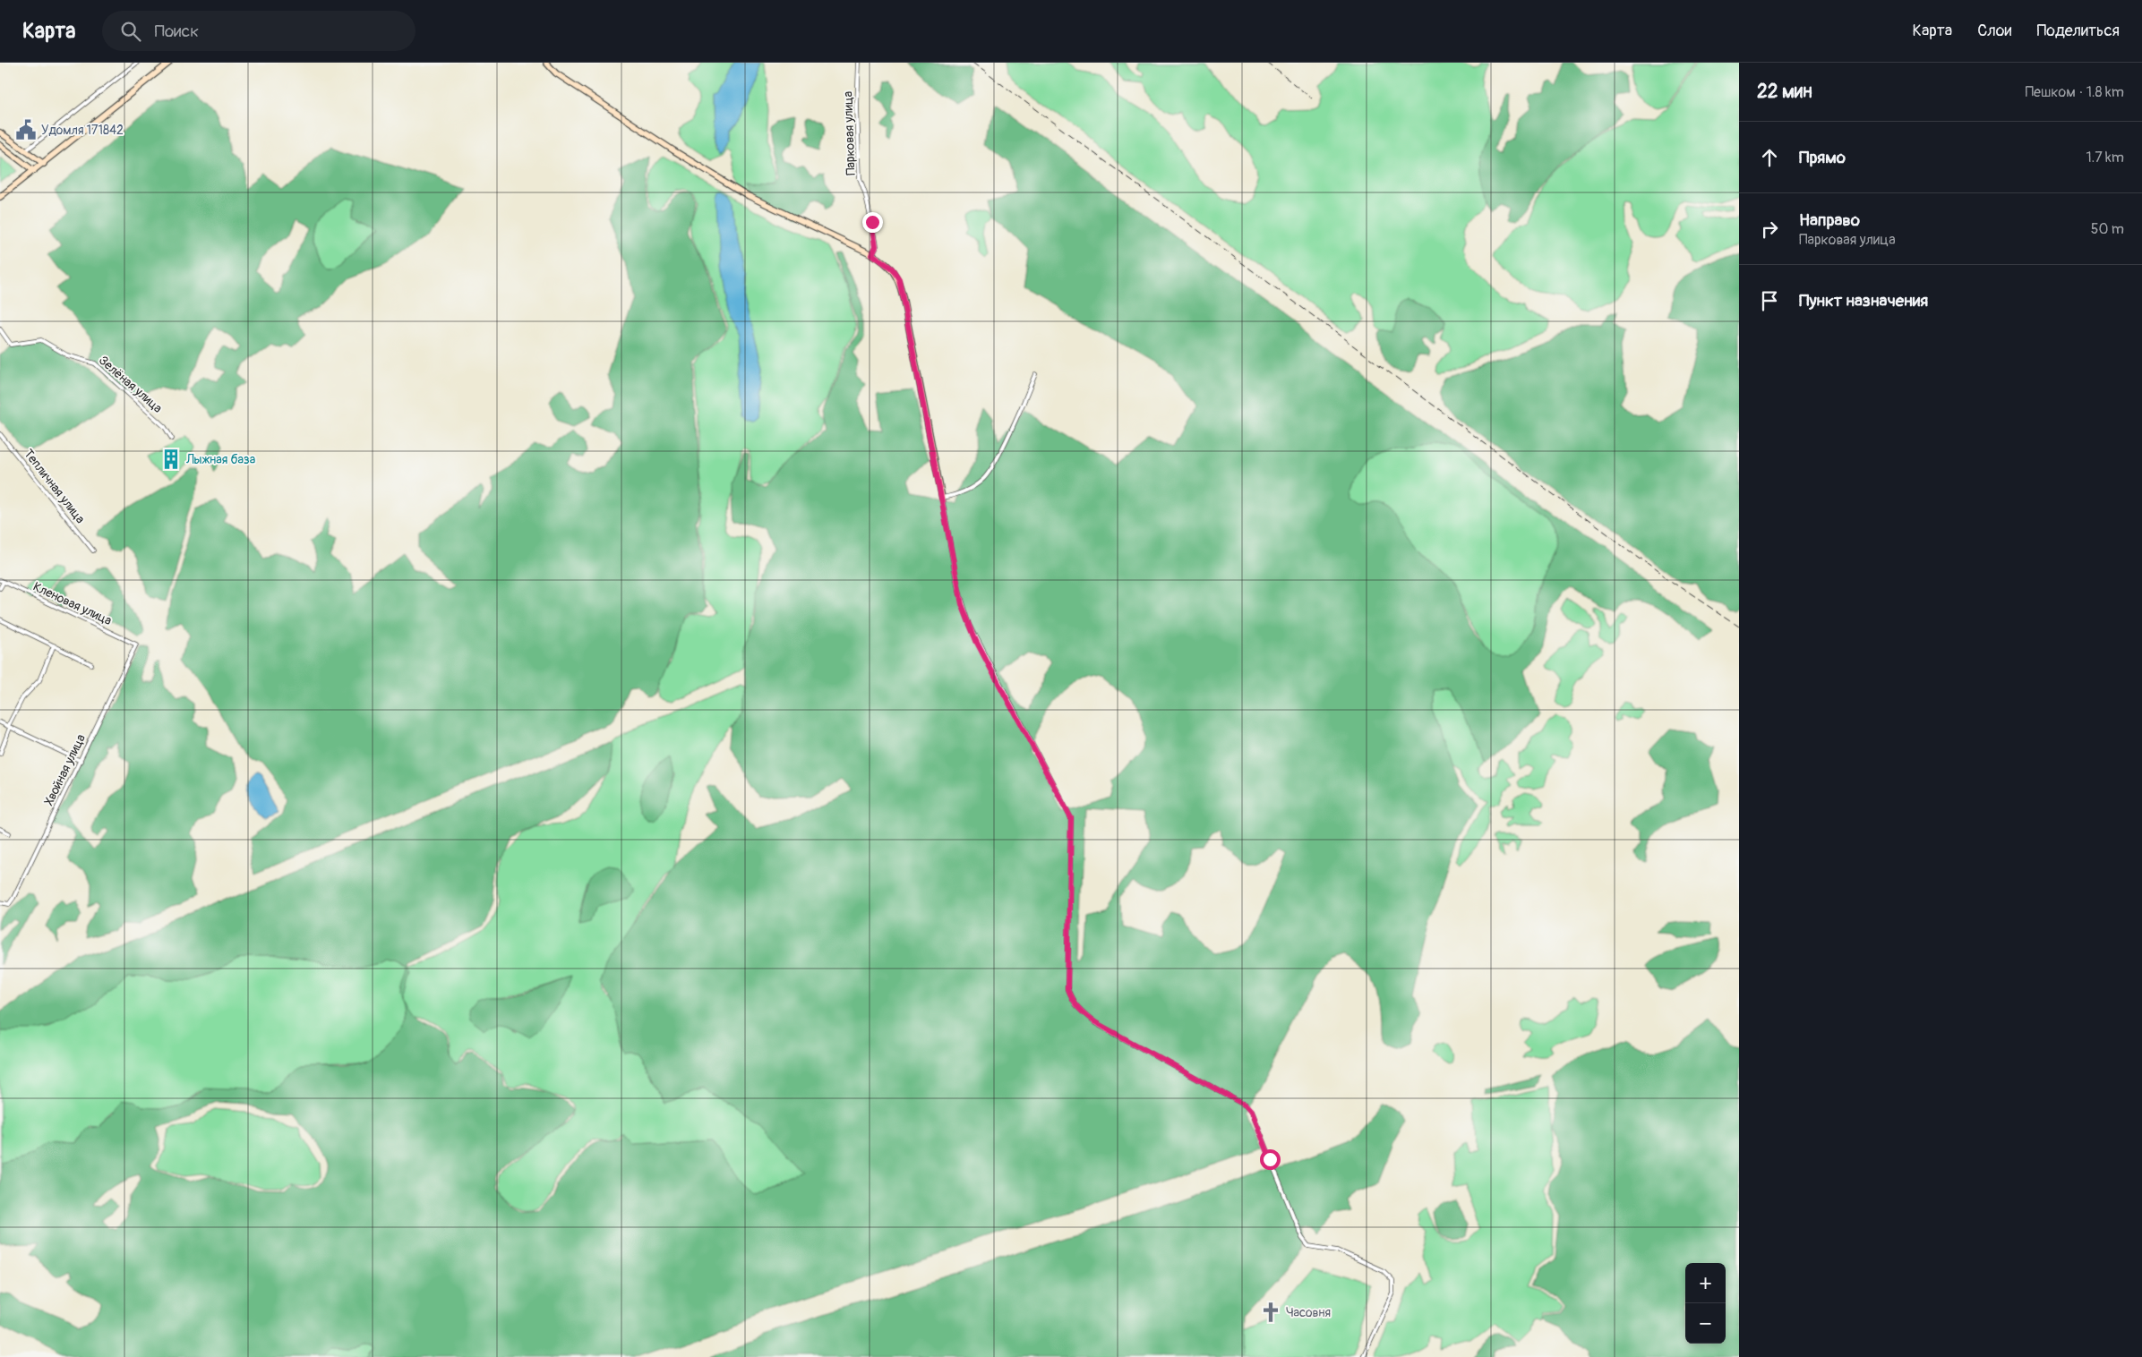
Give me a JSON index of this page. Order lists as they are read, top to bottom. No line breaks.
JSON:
{"streets":{"street":["Парковая улица","Зелёная улица","Тепличная улица","Кленовая улица","Хвойная улица"]},"crossings":[["Кленовая улица","Хвойная улица"]],"places":{"public building":["Удомля 171842"],"building":["Лыжная база"],"church":["Часовня"]},"page":{"header":"Карта","search":"Поиск","nav":["Карта","Слои","Поделиться"],"heading":["22 мин","Пешком · 1.8 km"],"list":[["Прямо","1.7 km"],["Направо","Парковая улица","50 m"],"Пункт назначения"],"map_buttons":["+","−"]}}
